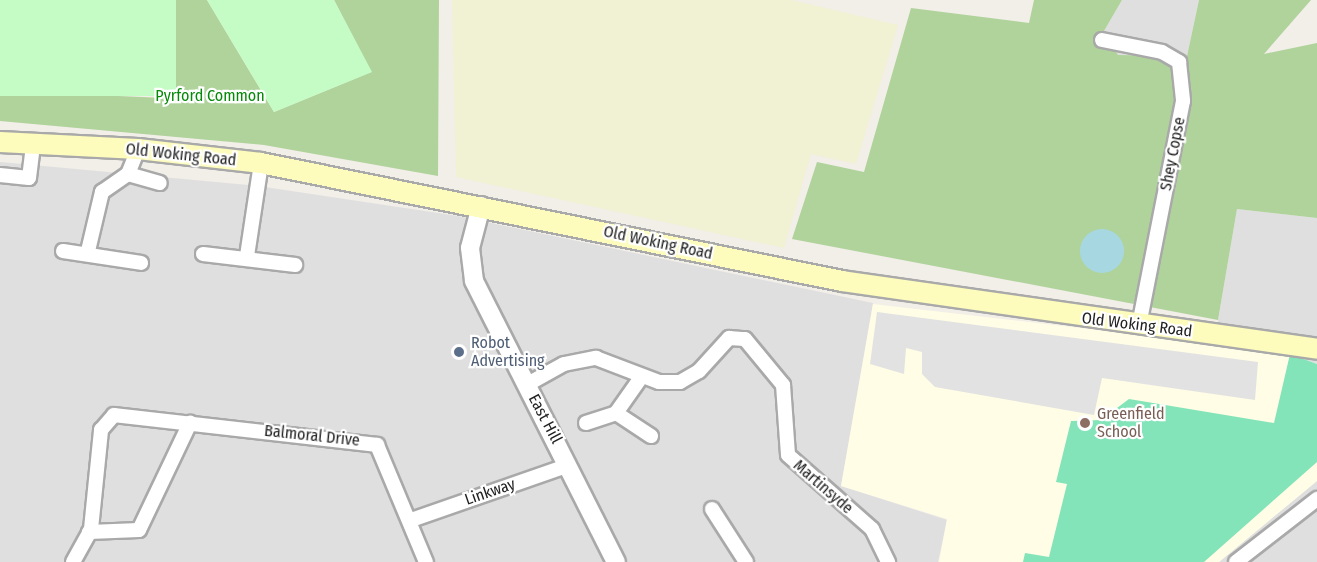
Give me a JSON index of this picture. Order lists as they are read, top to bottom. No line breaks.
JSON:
{"streets":{"main road":["Old Woking Road"],"street":["Shey Copse","East Hill","Balmoral Drive","Martinsyde","Linkway"]},"crossings":[["Shey Copse","Old Woking Road"],["Old Woking Road","East Hill"],["East Hill","Martinsyde"],["East Hill","Linkway"],["Balmoral Drive","Linkway"]],"parks":["Pyrford Common"],"places":["Robot Advertising","Greenfield School"]}
